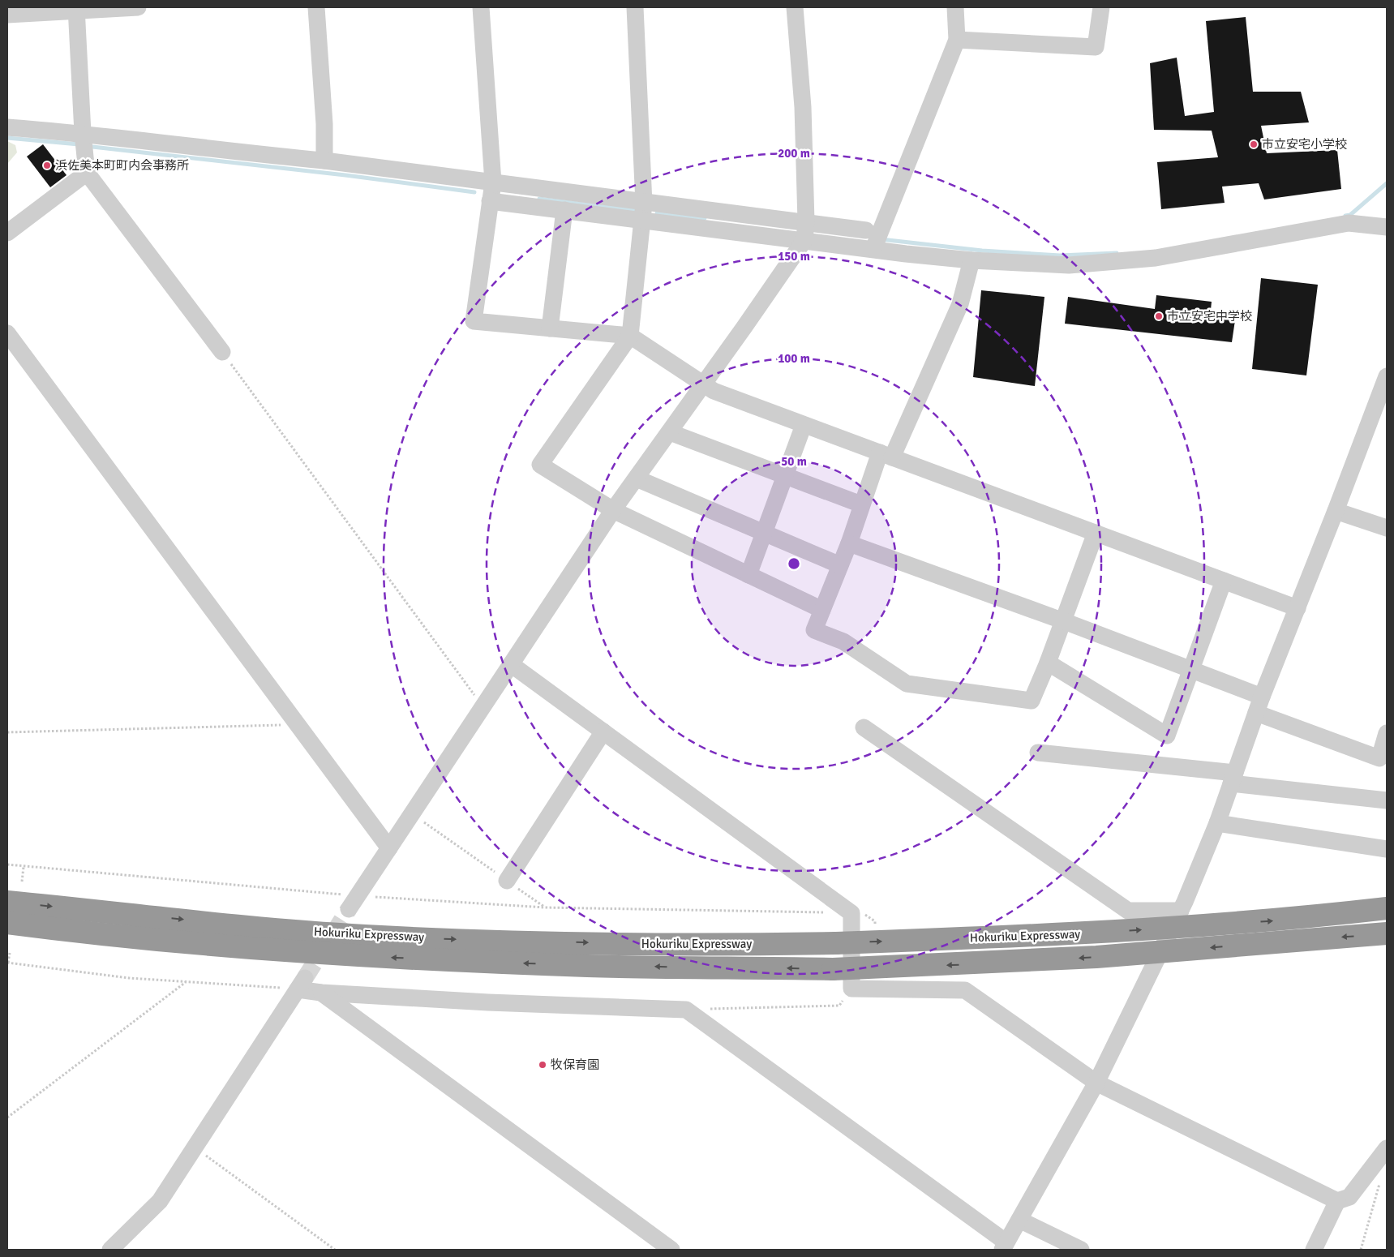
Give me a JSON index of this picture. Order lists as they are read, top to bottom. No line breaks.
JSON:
{"streets":{"highway":["Hokuriku Expressway"]},"places":["市立安宅小学校","浜佐美本町町内会事務所","市立安宅中学校","牧保育園"],"rings":["200 m","150 m","100 m","50 m"]}
